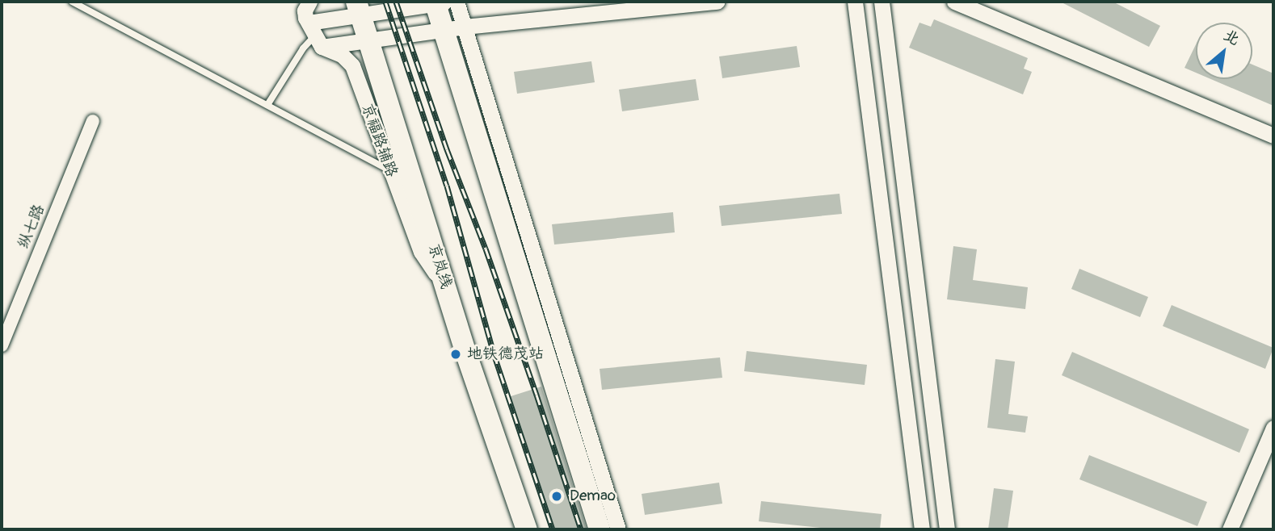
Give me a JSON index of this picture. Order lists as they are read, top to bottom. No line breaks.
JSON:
{"streets":{"highway":["京岚线"],"street":["京福路辅路","纵七路"]},"crossings":[["京福路辅路","京岚线"]],"places":["地铁德茂站","Demao"],"north":"top right"}
